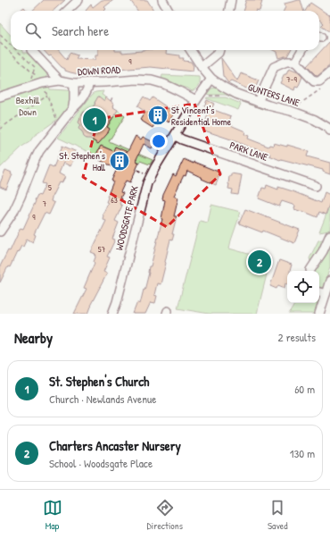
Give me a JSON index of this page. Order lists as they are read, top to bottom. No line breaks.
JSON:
{"streets":{"street":["DOWN ROAD","GUNTERS LANE","PARK LANE","WOODSGATE PARK"]},"crossings":[["DOWN ROAD","WOODSGATE PARK"],["GUNTERS LANE","WOODSGATE PARK"],["PARK LANE","WOODSGATE PARK"]],"parks":["Bexhill Down"],"places":{"building":["St Vincent's Residential Home","St. Stephen's Hall"]},"house_numbers":["9","7-9","5","63","7","9","57"],"page":{"search":"Search here","pins":["1","2"],"heading":["Nearby","2 results"],"list":[{"mark":"1","name":"St. Stephen's Church","note":"Church · Newlands Avenue","value":"60 m"},{"mark":"2","name":"Charters Ancaster Nursery","note":"School · Woodsgate Place","value":"130 m"}],"nav":["Map","Directions","Saved"]}}
